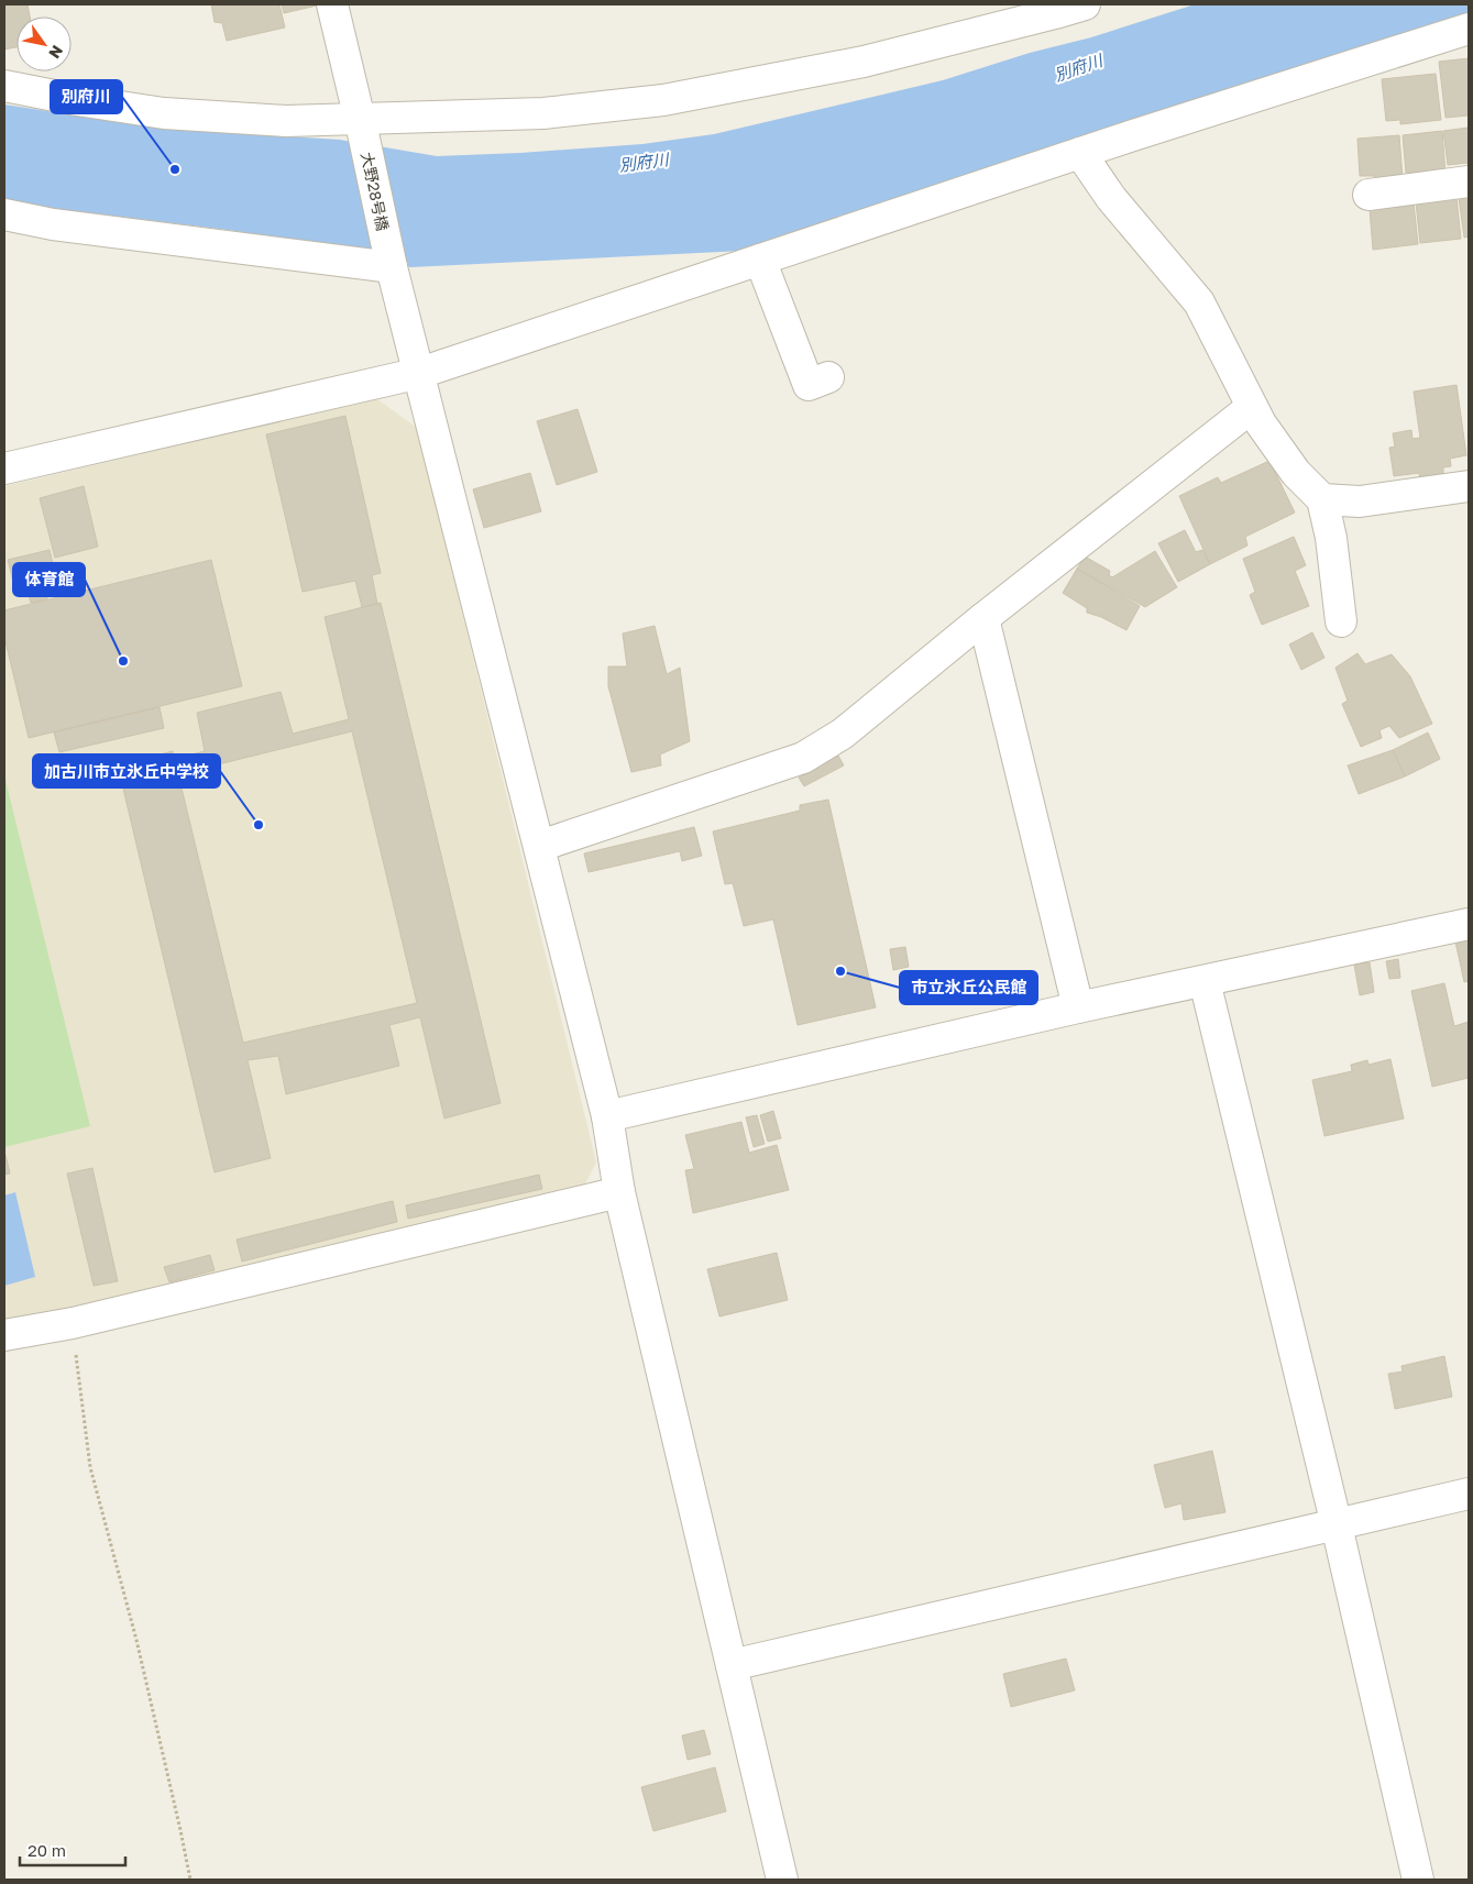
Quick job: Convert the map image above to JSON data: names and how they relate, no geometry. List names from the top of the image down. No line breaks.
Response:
{"streets":{"street":["大野28号橋"]},"water":["別府川"],"places":["別府川","体育館","加古川市立氷丘中学校","市立氷丘公民館"],"scale_bar":"20 m","north":"bottom right"}
